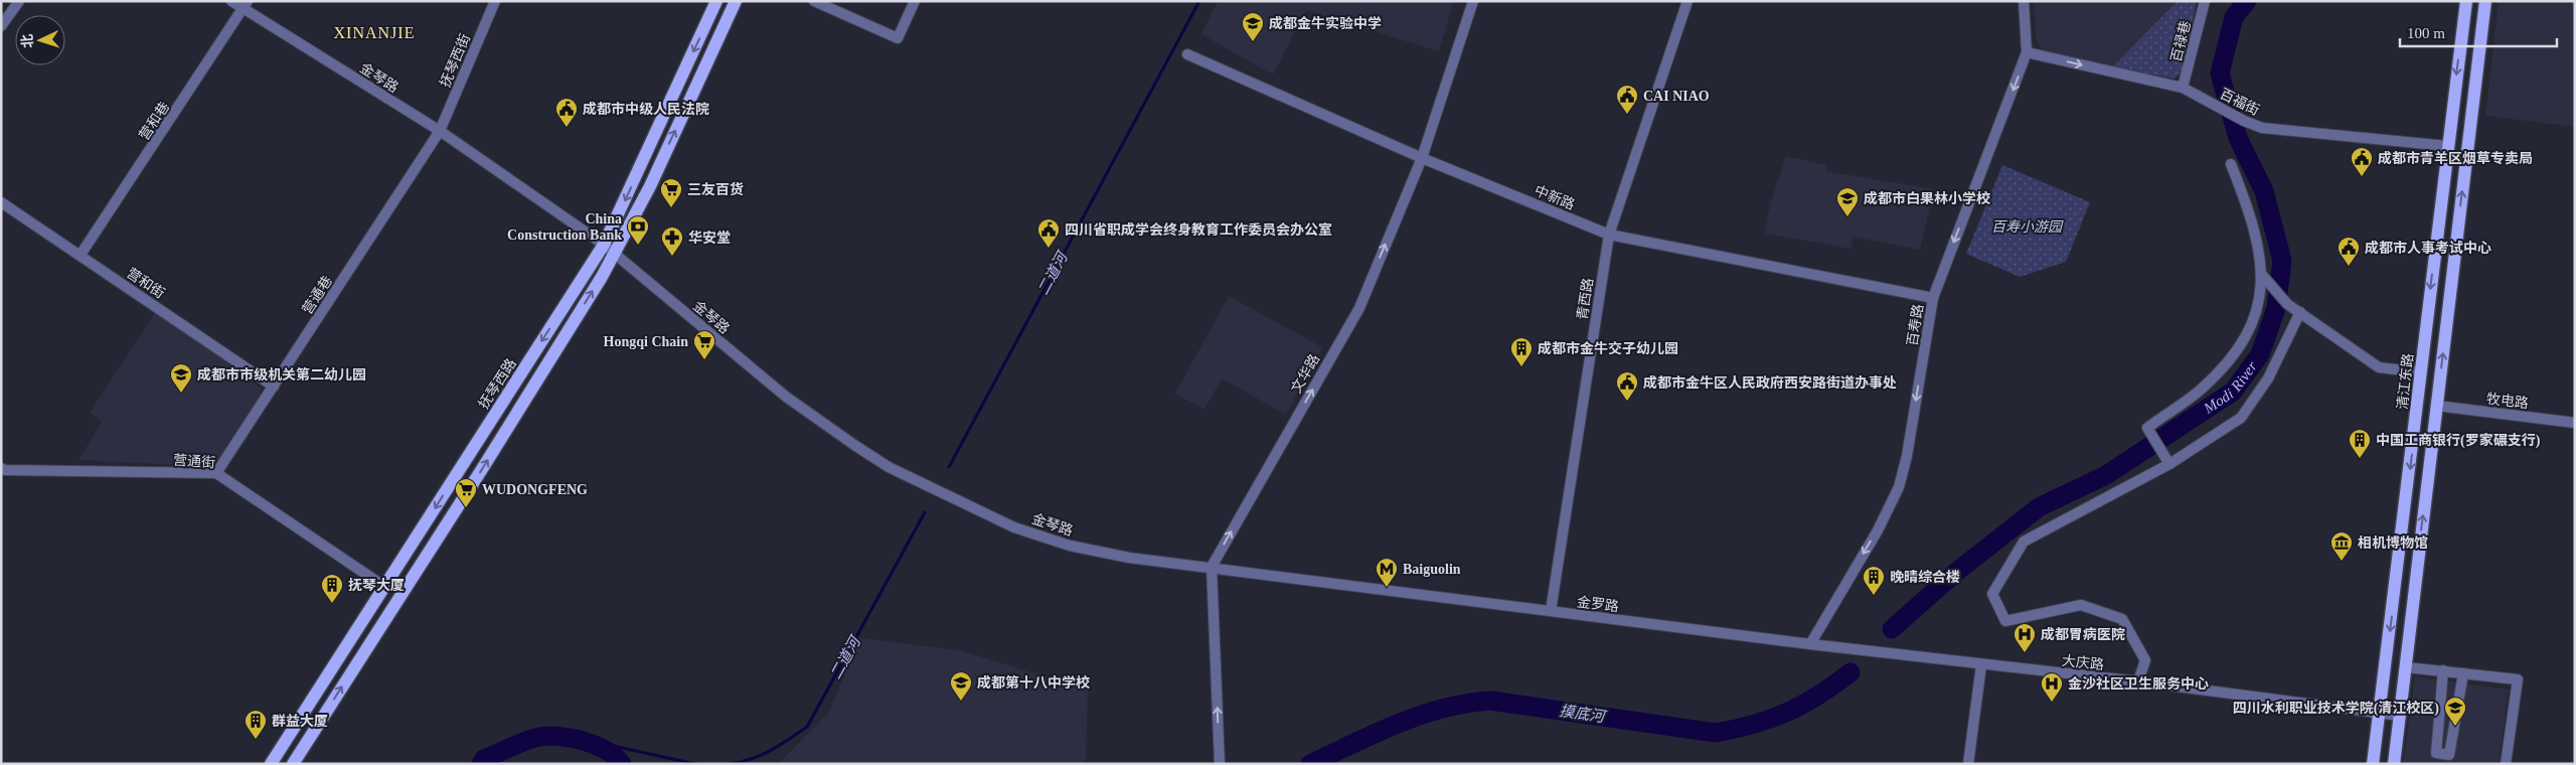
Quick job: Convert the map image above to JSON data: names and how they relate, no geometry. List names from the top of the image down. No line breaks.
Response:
{"streets":{"main road":["清江东路","抚琴西路"],"street":["百禄巷","抚琴西街","金琴路","百福街","营和巷","中新路","营和街","营通巷","青西路","百寿路","文华路","牧电路","营通街","金罗路","大庆路"]},"crossings":[["百禄巷","百福街"],["抚琴西街","金琴路"],["抚琴西街","营通巷"],["金琴路","营和巷"],["金琴路","营通巷"],["金琴路","文华路"],["金琴路","抚琴西路"],["金琴路","金罗路"],["百福街","百寿路"],["百福街","清江东路"],["营和巷","营和街"],["中新路","青西路"],["中新路","百寿路"],["中新路","文华路"],["营和街","营通巷"],["营通巷","营通街"],["青西路","金罗路"],["百寿路","金罗路"],["文华路","金罗路"],["清江东路","大庆路"],["抚琴西路","营通街"],["金罗路","大庆路"]],"one_way":["百福街","百寿路","文华路"],"districts":["XINANJIE"],"water":["二道河","Modi River","摸底河"],"parks":["百寿小游园"],"places":{"school or university":["成都金牛实验中学","成都市白果林小学校","成都市市级机关第二幼儿园","成都第十八中学校","四川水利职业技术学院(清江校区)"],"public building":["CAI NIAO","成都市中级人民法院","成都市青羊区烟草专卖局","四川省职成学会终身教育工作委员会办公室","成都市人事考试中心","成都市金牛区人民政府西安路街道办事处"],"supermarket":["三友百货","Hongqi Chain","WUDONGFENG"],"bank":["China Construction Bank"],"pharmacy":["华安堂"],"building":["成都市金牛交子幼儿园","中国工商银行(罗家碾支行)","晚晴综合楼","抚琴大厦","群益大厦"],"museum":["相机博物馆"],"metro station":["Baiguolin"],"hospital":["成都胃病医院","金沙社区卫生服务中心"]},"scale_bar":"100 m","north":"left"}
